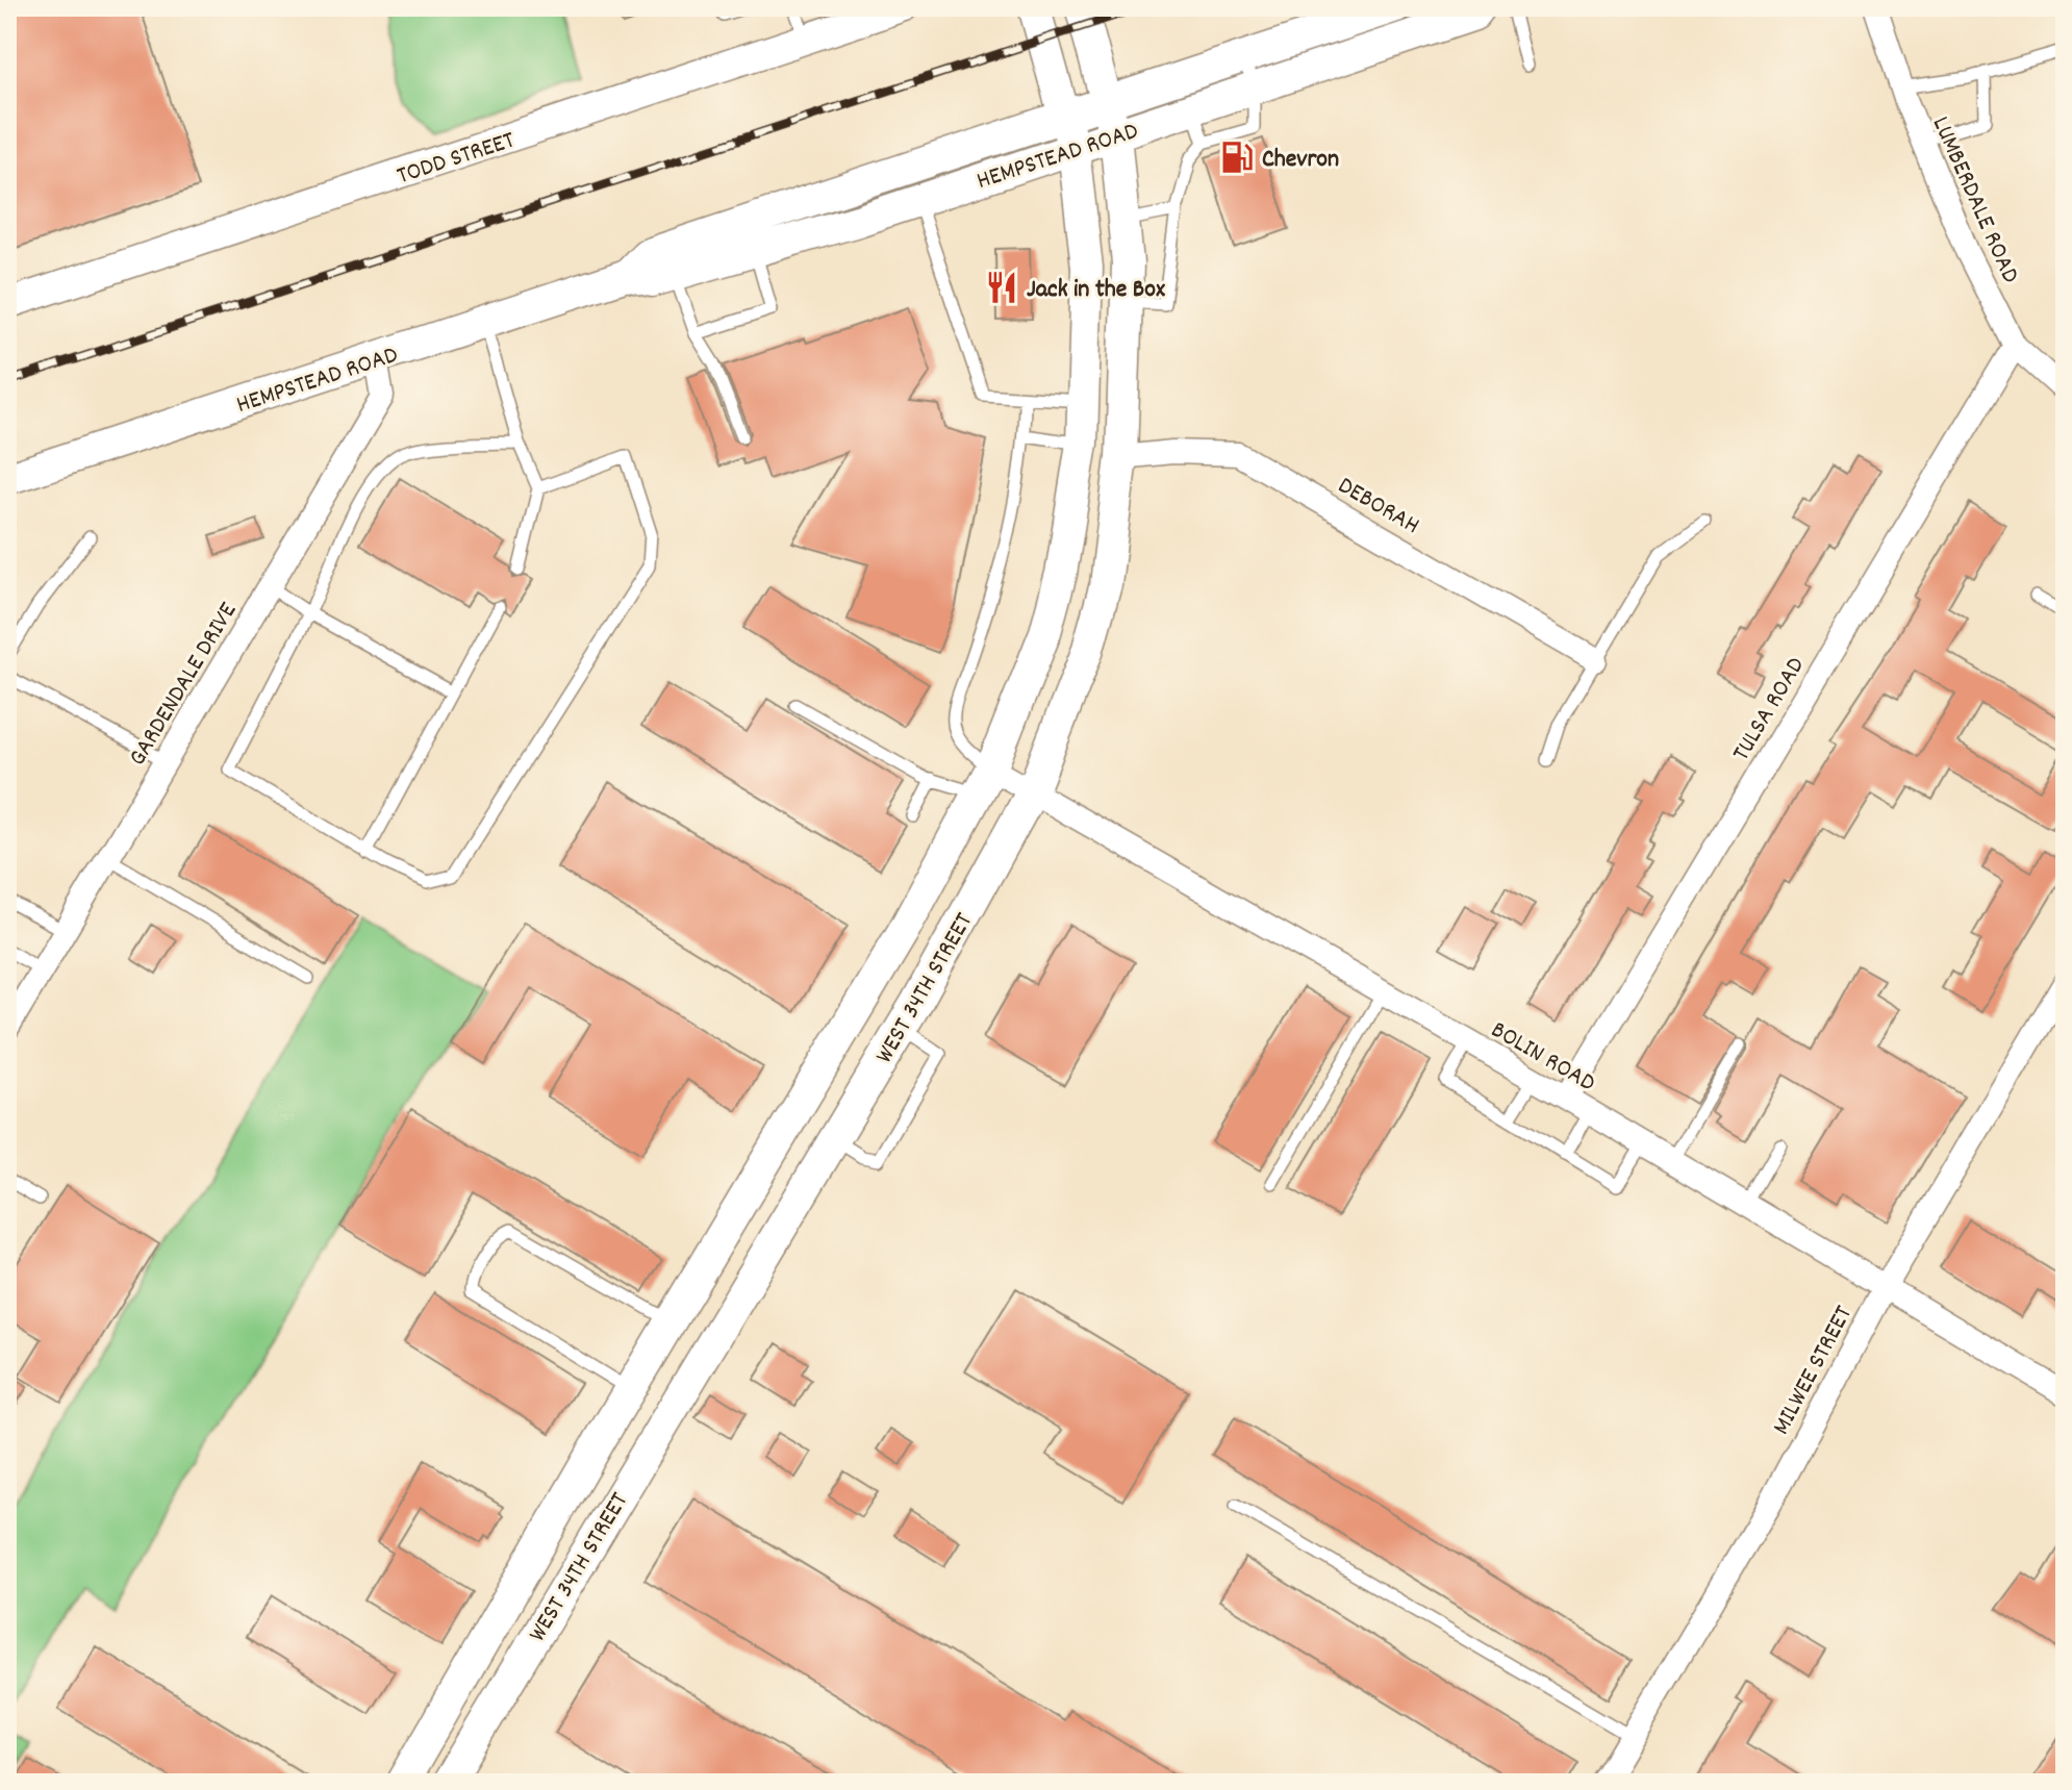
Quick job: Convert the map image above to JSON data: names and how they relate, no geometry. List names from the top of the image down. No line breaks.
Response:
{"streets":{"main road":["HEMPSTEAD ROAD","WEST 34TH STREET"],"street":["TODD STREET","LUMBERDALE ROAD","DEBORAH","GARDENDALE DRIVE","TULSA ROAD","BOLIN ROAD","MILWEE STREET"]},"crossings":[["HEMPSTEAD ROAD","GARDENDALE DRIVE"],["HEMPSTEAD ROAD","WEST 34TH STREET"],["LUMBERDALE ROAD","TULSA ROAD"],["DEBORAH","WEST 34TH STREET"],["TULSA ROAD","BOLIN ROAD"],["WEST 34TH STREET","BOLIN ROAD"],["BOLIN ROAD","MILWEE STREET"]],"places":{"fuel station":["Chevron"],"restaurant":["Jack in the Box"]}}
